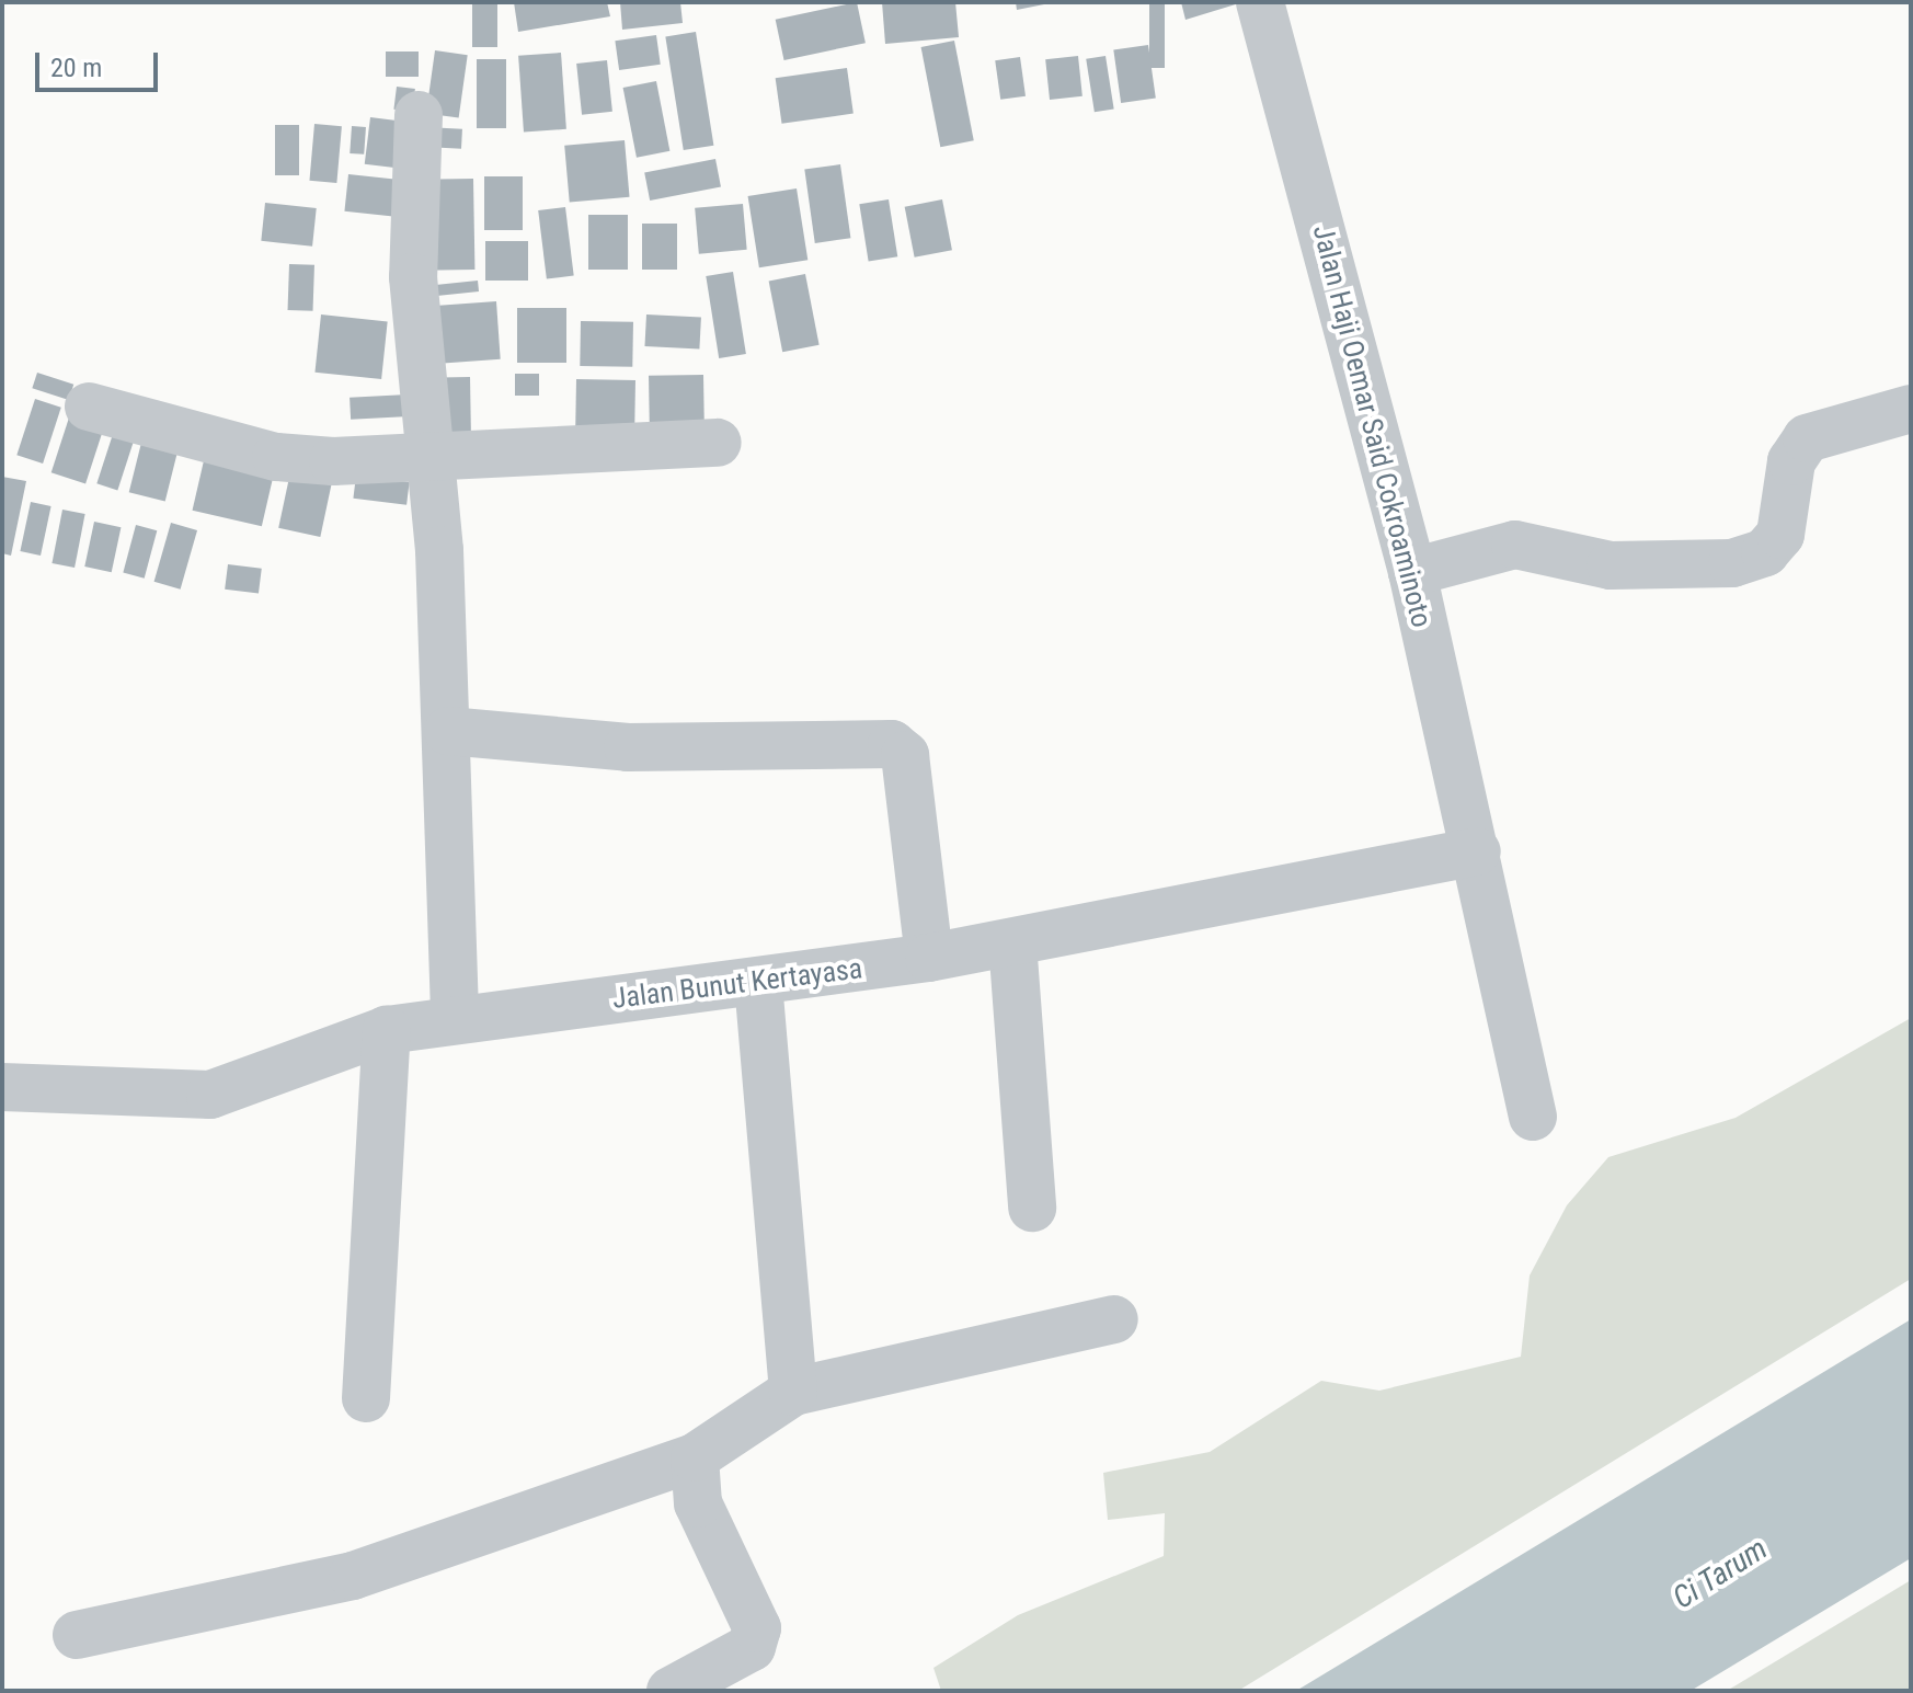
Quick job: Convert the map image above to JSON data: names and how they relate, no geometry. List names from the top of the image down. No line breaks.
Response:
{"streets":{"street":["Jalan Haji Oemar Said Cokroaminoto","Jalan Bunut Kertayasa"]},"crossings":[["Jalan Haji Oemar Said Cokroaminoto","Jalan Bunut Kertayasa"]],"water":["Ci Tarum"],"scale_bar":"20 m"}
